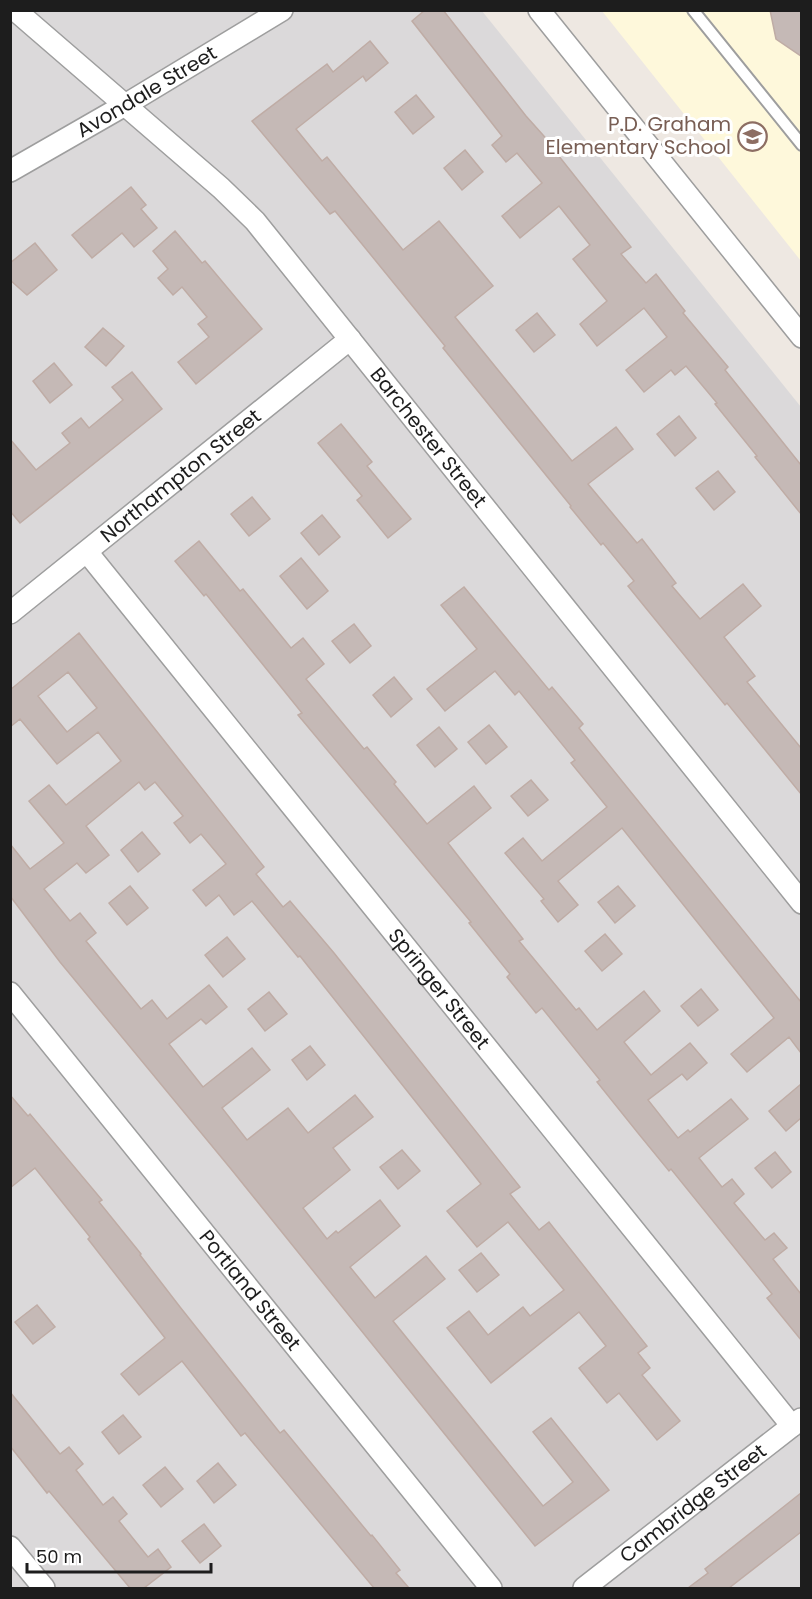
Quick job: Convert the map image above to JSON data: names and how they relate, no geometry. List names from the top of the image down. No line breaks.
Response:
{"streets":{"street":["Avondale Street","Barchester Street","Northampton Street","Springer Street","Portland Street","Cambridge Street"]},"crossings":[["Avondale Street","Barchester Street"],["Barchester Street","Northampton Street"],["Northampton Street","Springer Street"],["Springer Street","Cambridge Street"]],"places":{"school or university":["P.D. Graham Elementary School"]},"scale_bar":"50 m"}
